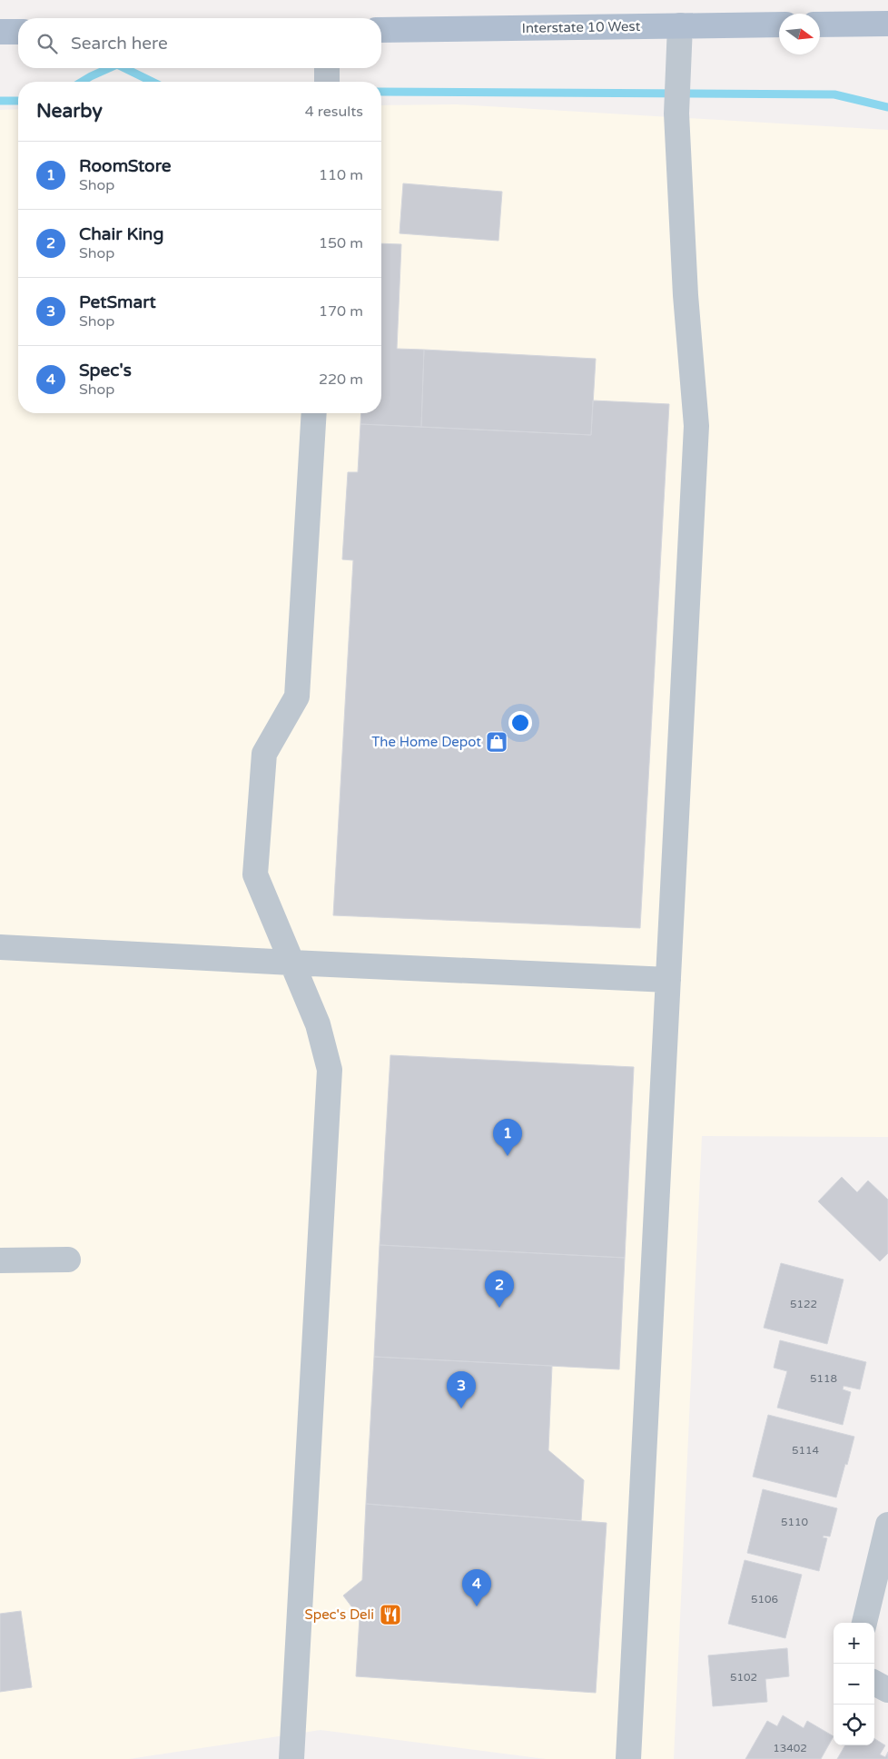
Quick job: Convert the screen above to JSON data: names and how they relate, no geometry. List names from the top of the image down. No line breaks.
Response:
{"streets":{"main road":["Interstate 10 West"]},"places":{"shop":["The Home Depot"],"restaurant":["Spec's Deli"]},"house_numbers":["5122","5118","5114","5110","5106","5102","13402"],"north":"right","page":{"search":"Search here","heading":["Nearby","4 results"],"list":[{"mark":"1","name":"RoomStore","note":"Shop","value":"110 m"},{"mark":"2","name":"Chair King","note":"Shop","value":"150 m"},{"mark":"3","name":"PetSmart","note":"Shop","value":"170 m"},{"mark":"4","name":"Spec's","note":"Shop","value":"220 m"}],"pins":["1","2","3","4"],"map_buttons":["+","−"]}}
